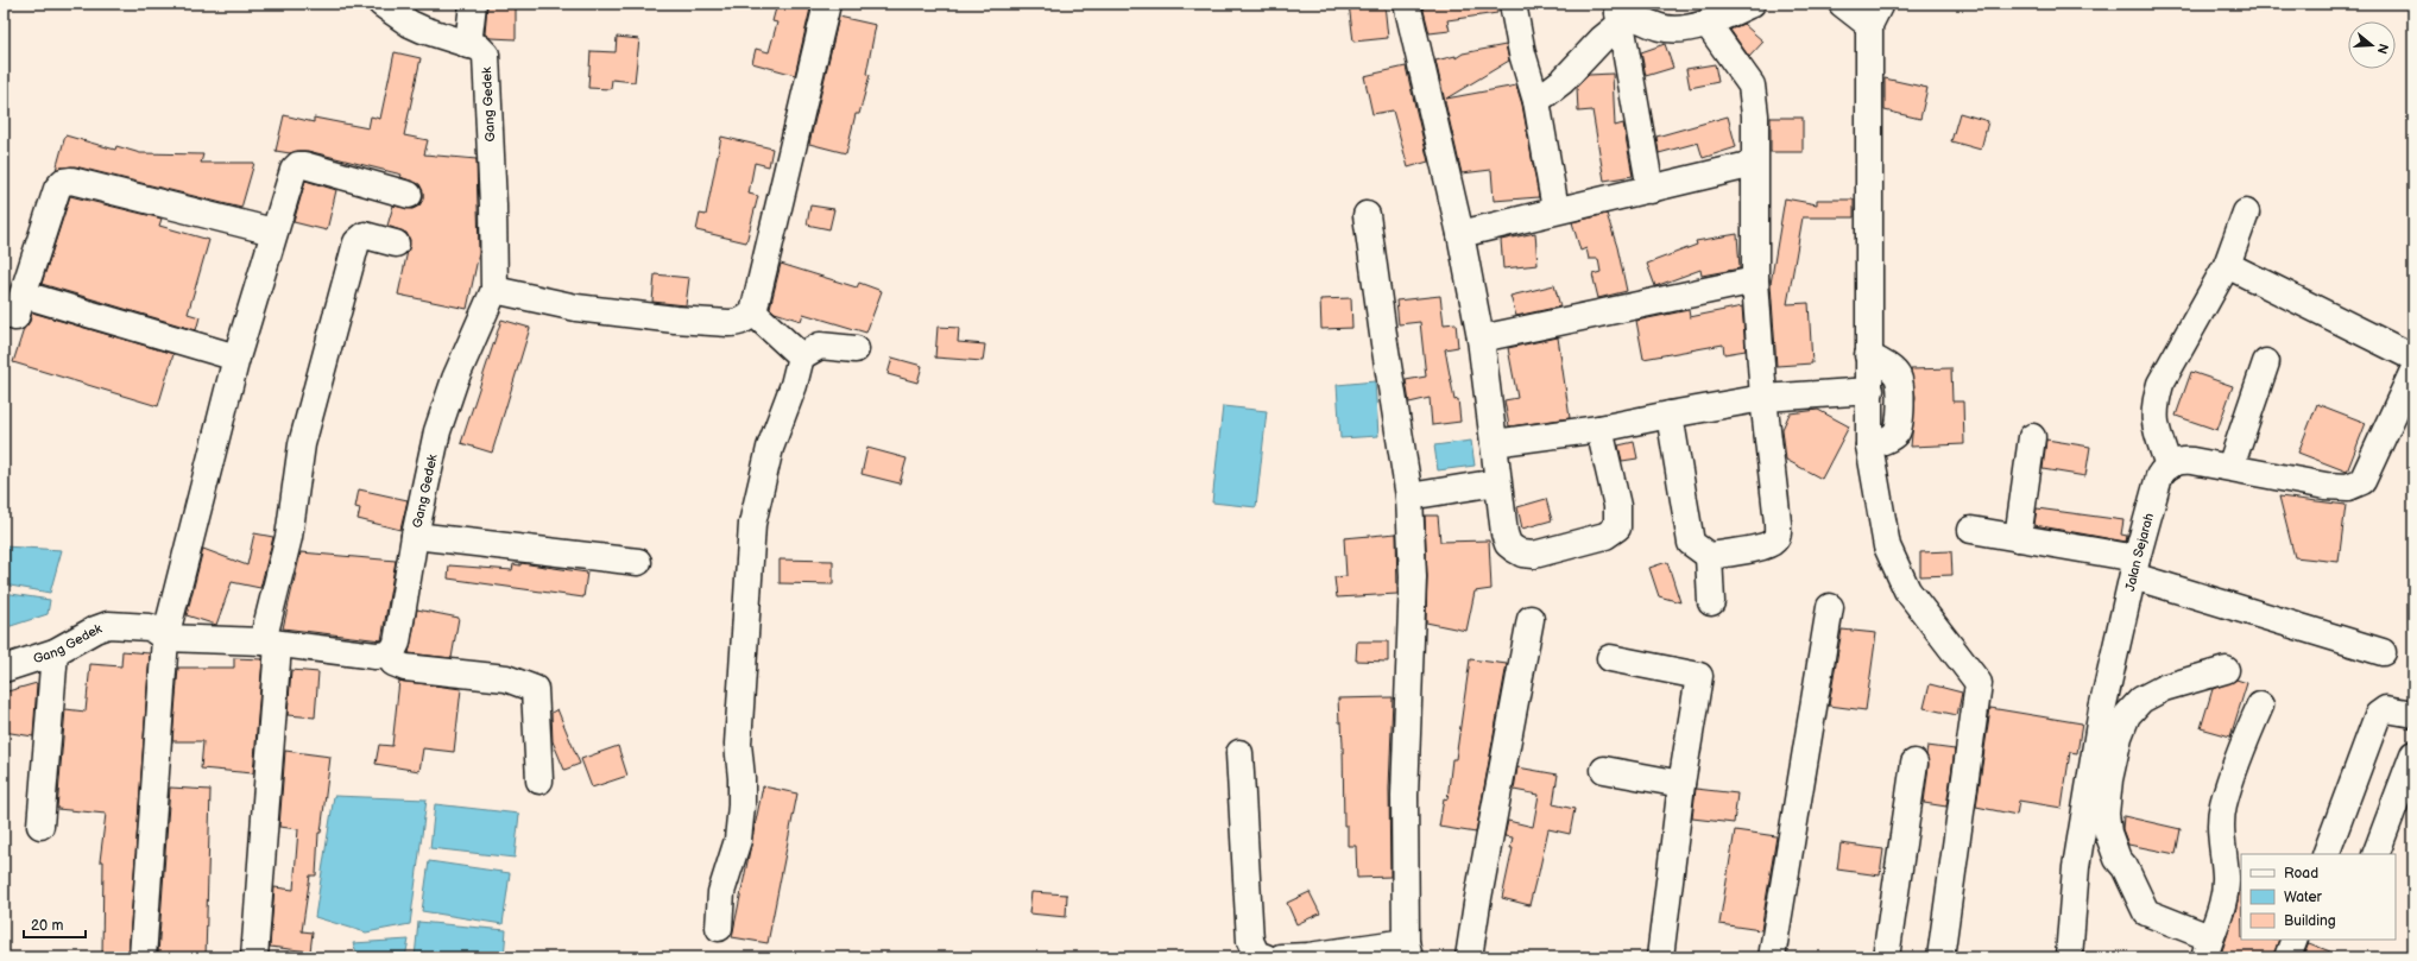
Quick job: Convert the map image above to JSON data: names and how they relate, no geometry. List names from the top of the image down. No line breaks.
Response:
{"streets":{"street":["Gang Gedek","Jalan Sejarah"]},"legend":["Road","Water","Building"],"scale_bar":"20 m","north":"right"}
